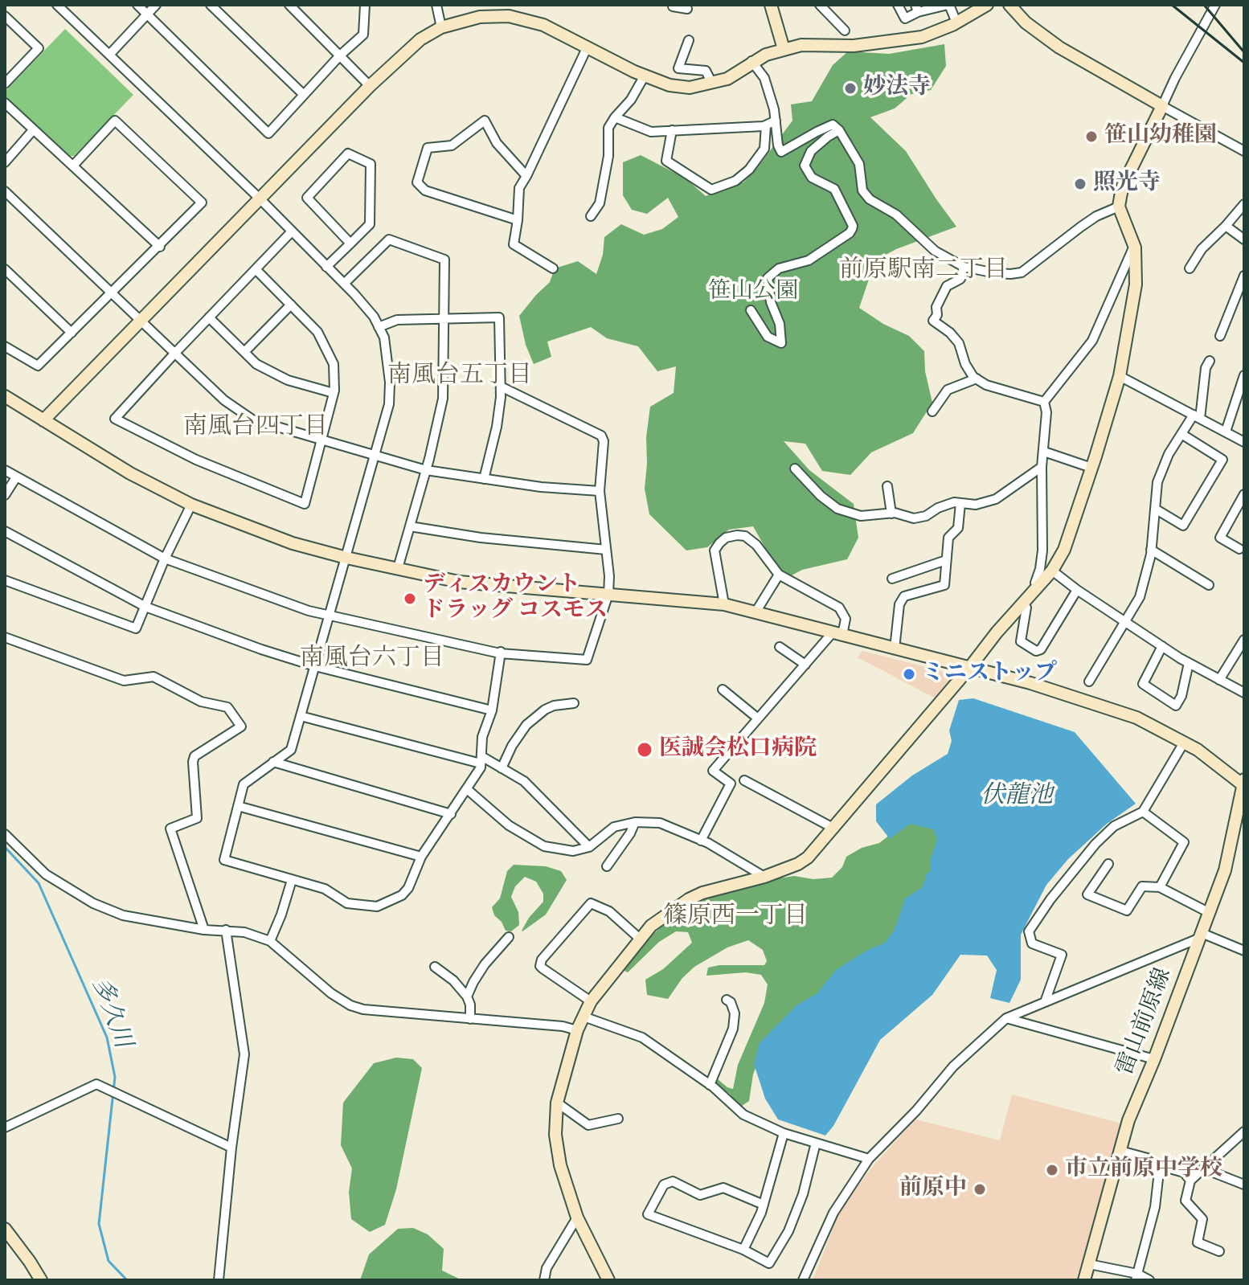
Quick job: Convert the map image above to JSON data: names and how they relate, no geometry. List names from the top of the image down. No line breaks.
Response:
{"streets":{"street":["雷山前原線"]},"districts":["前原駅南二丁目","南風台五丁目","南風台四丁目","南風台六丁目","篠原西一丁目"],"water":["伏龍池","多久川"],"parks":["笹山公園"],"places":["妙法寺","笹山幼稚園","照光寺","ディスカウント ドラッグ コスモス","ミニストップ","医誠会松口病院","市立前原中学校","前原中"]}
